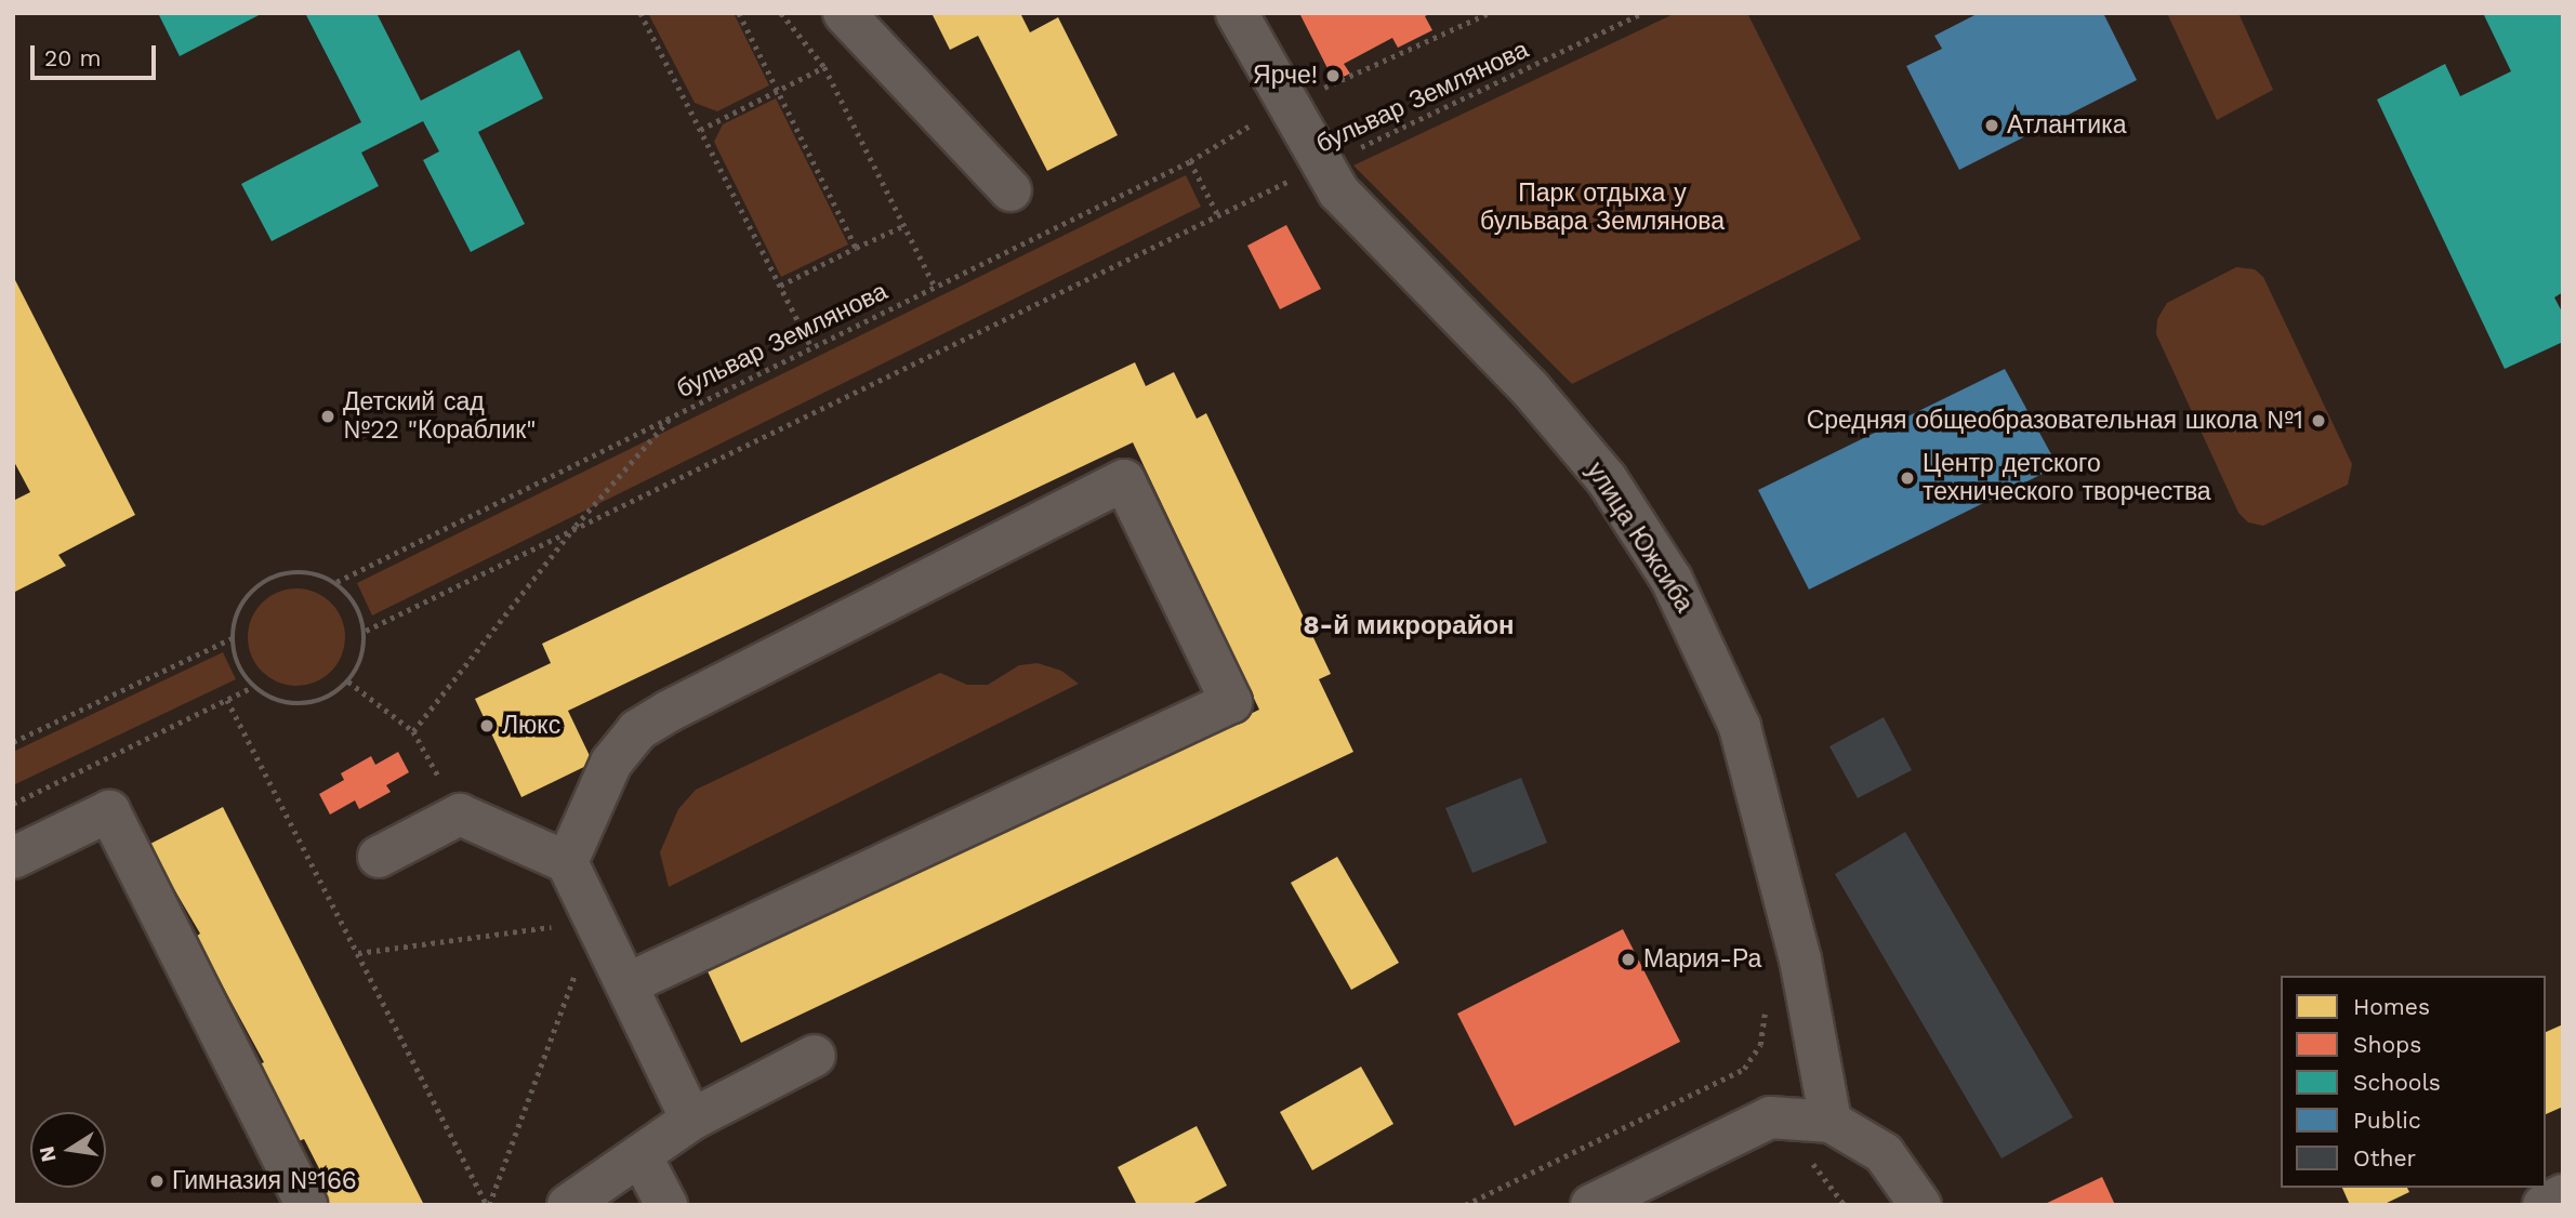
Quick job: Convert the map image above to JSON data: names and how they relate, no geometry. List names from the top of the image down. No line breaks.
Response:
{"streets":{"street":["улица Южсиба"],"path":["бульвар Землянова"]},"crossings":[["бульвар Землянова","улица Южсиба"]],"districts":["8-й микрорайон"],"parks":["Парк отдыха у бульвара Землянова"],"places":["Ярче!","Атлантика","Детский сад №22 \"Кораблик\"","Средняя общеобразовательная школа №1","Центр детского технического творчества","Люкс","Мария-Ра","Гимназия №166"],"legend":["Homes","Shops","Schools","Public","Other"],"scale_bar":"20 m","north":"left"}
